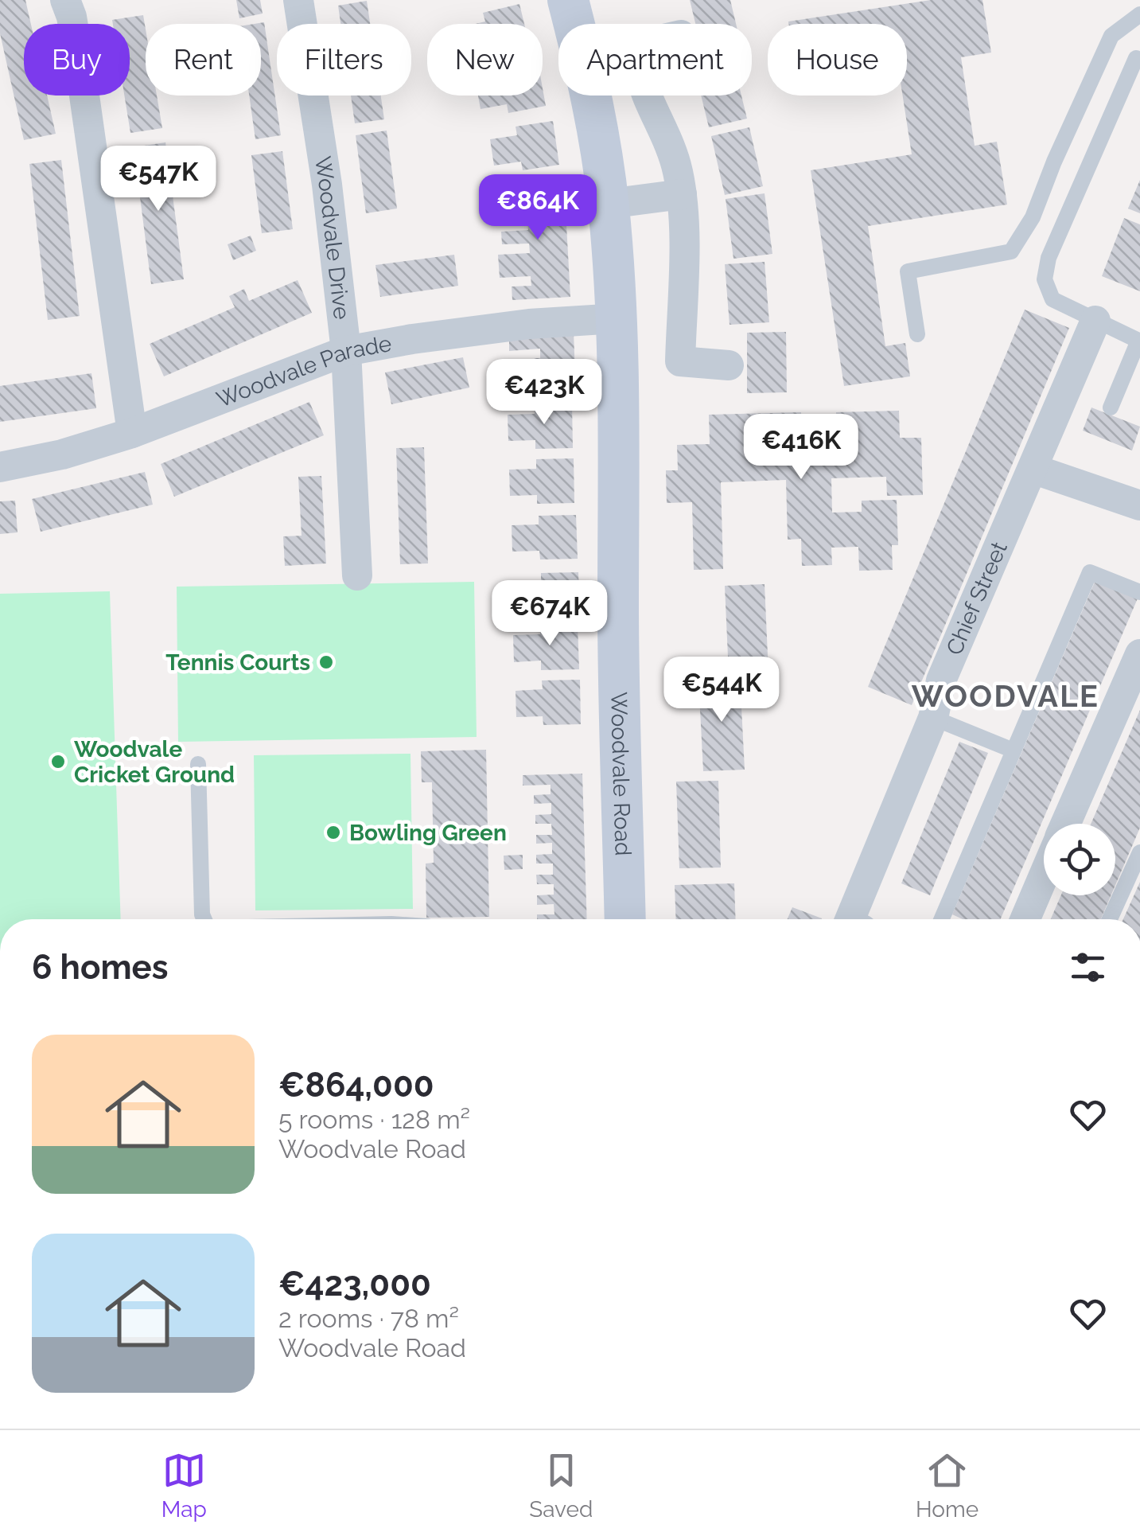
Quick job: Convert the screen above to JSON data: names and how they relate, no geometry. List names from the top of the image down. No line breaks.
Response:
{"streets":{"main road":["Woodvale Road"],"street":["Woodvale Drive","Woodvale Parade","Chief Street"]},"crossings":[["Woodvale Drive","Woodvale Parade"],["Woodvale Parade","Woodvale Road"]],"districts":["WOODVALE"],"places":["Tennis Courts","Woodvale Cricket Ground","Bowling Green"],"page":{"chip":["Buy","Rent","Filters","New","Apartment","House"],"price":["€547K","€864K","€423K","€416K","€674K","€544K"],"heading":"6 homes","list":[{"name":"€864,000","note":"5 rooms · 128 m² · Woodvale Road"},{"name":"€423,000","note":"2 rooms · 78 m² · Woodvale Road"}],"tabs":["Map","Saved","Home"]}}
